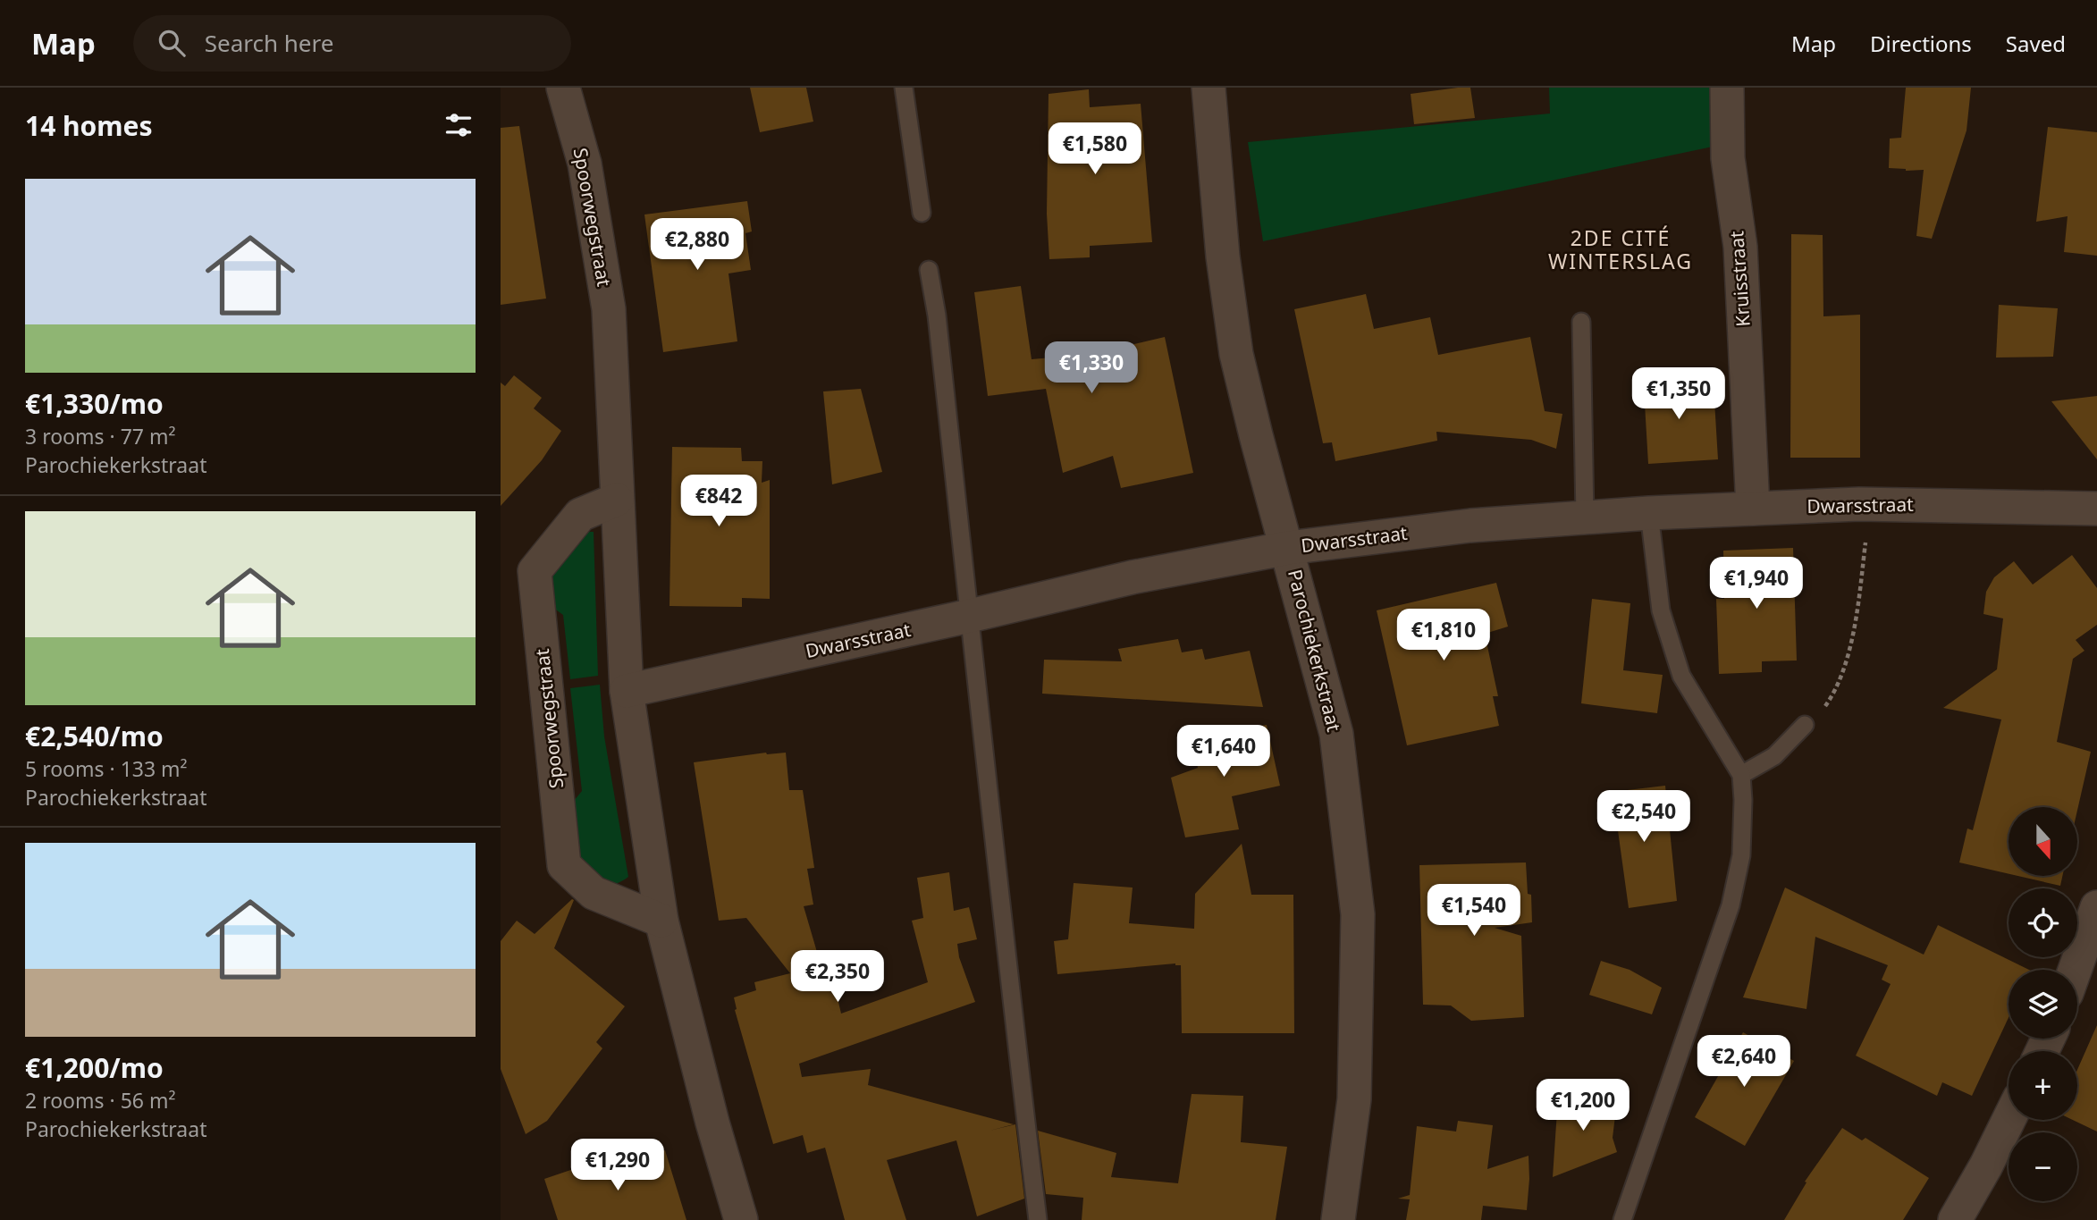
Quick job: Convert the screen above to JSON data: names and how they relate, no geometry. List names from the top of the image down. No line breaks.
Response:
{"streets":{"street":["Spoorwegstraat","Kruisstraat","Dwarsstraat","Parochiekerkstraat"]},"crossings":[["Spoorwegstraat","Dwarsstraat"],["Kruisstraat","Dwarsstraat"],["Dwarsstraat","Parochiekerkstraat"]],"districts":["2DE CITÉ WINTERSLAG"],"north":"bottom","page":{"header":"Map","search":"Search here","nav":["Map","Directions","Saved"],"heading":"14 homes","price":["€1,580","€2,880","€1,330","€1,350","€842","€1,940","€1,810","€1,640","€2,540","€1,540","€2,350","€2,640","€1,200","€1,290"],"list":[{"name":"€1,330/mo","note":"3 rooms · 77 m² · Parochiekerkstraat"},{"name":"€2,540/mo","note":"5 rooms · 133 m² · Parochiekerkstraat"},{"name":"€1,200/mo","note":"2 rooms · 56 m² · Parochiekerkstraat"}],"map_buttons":["+","−"]}}
